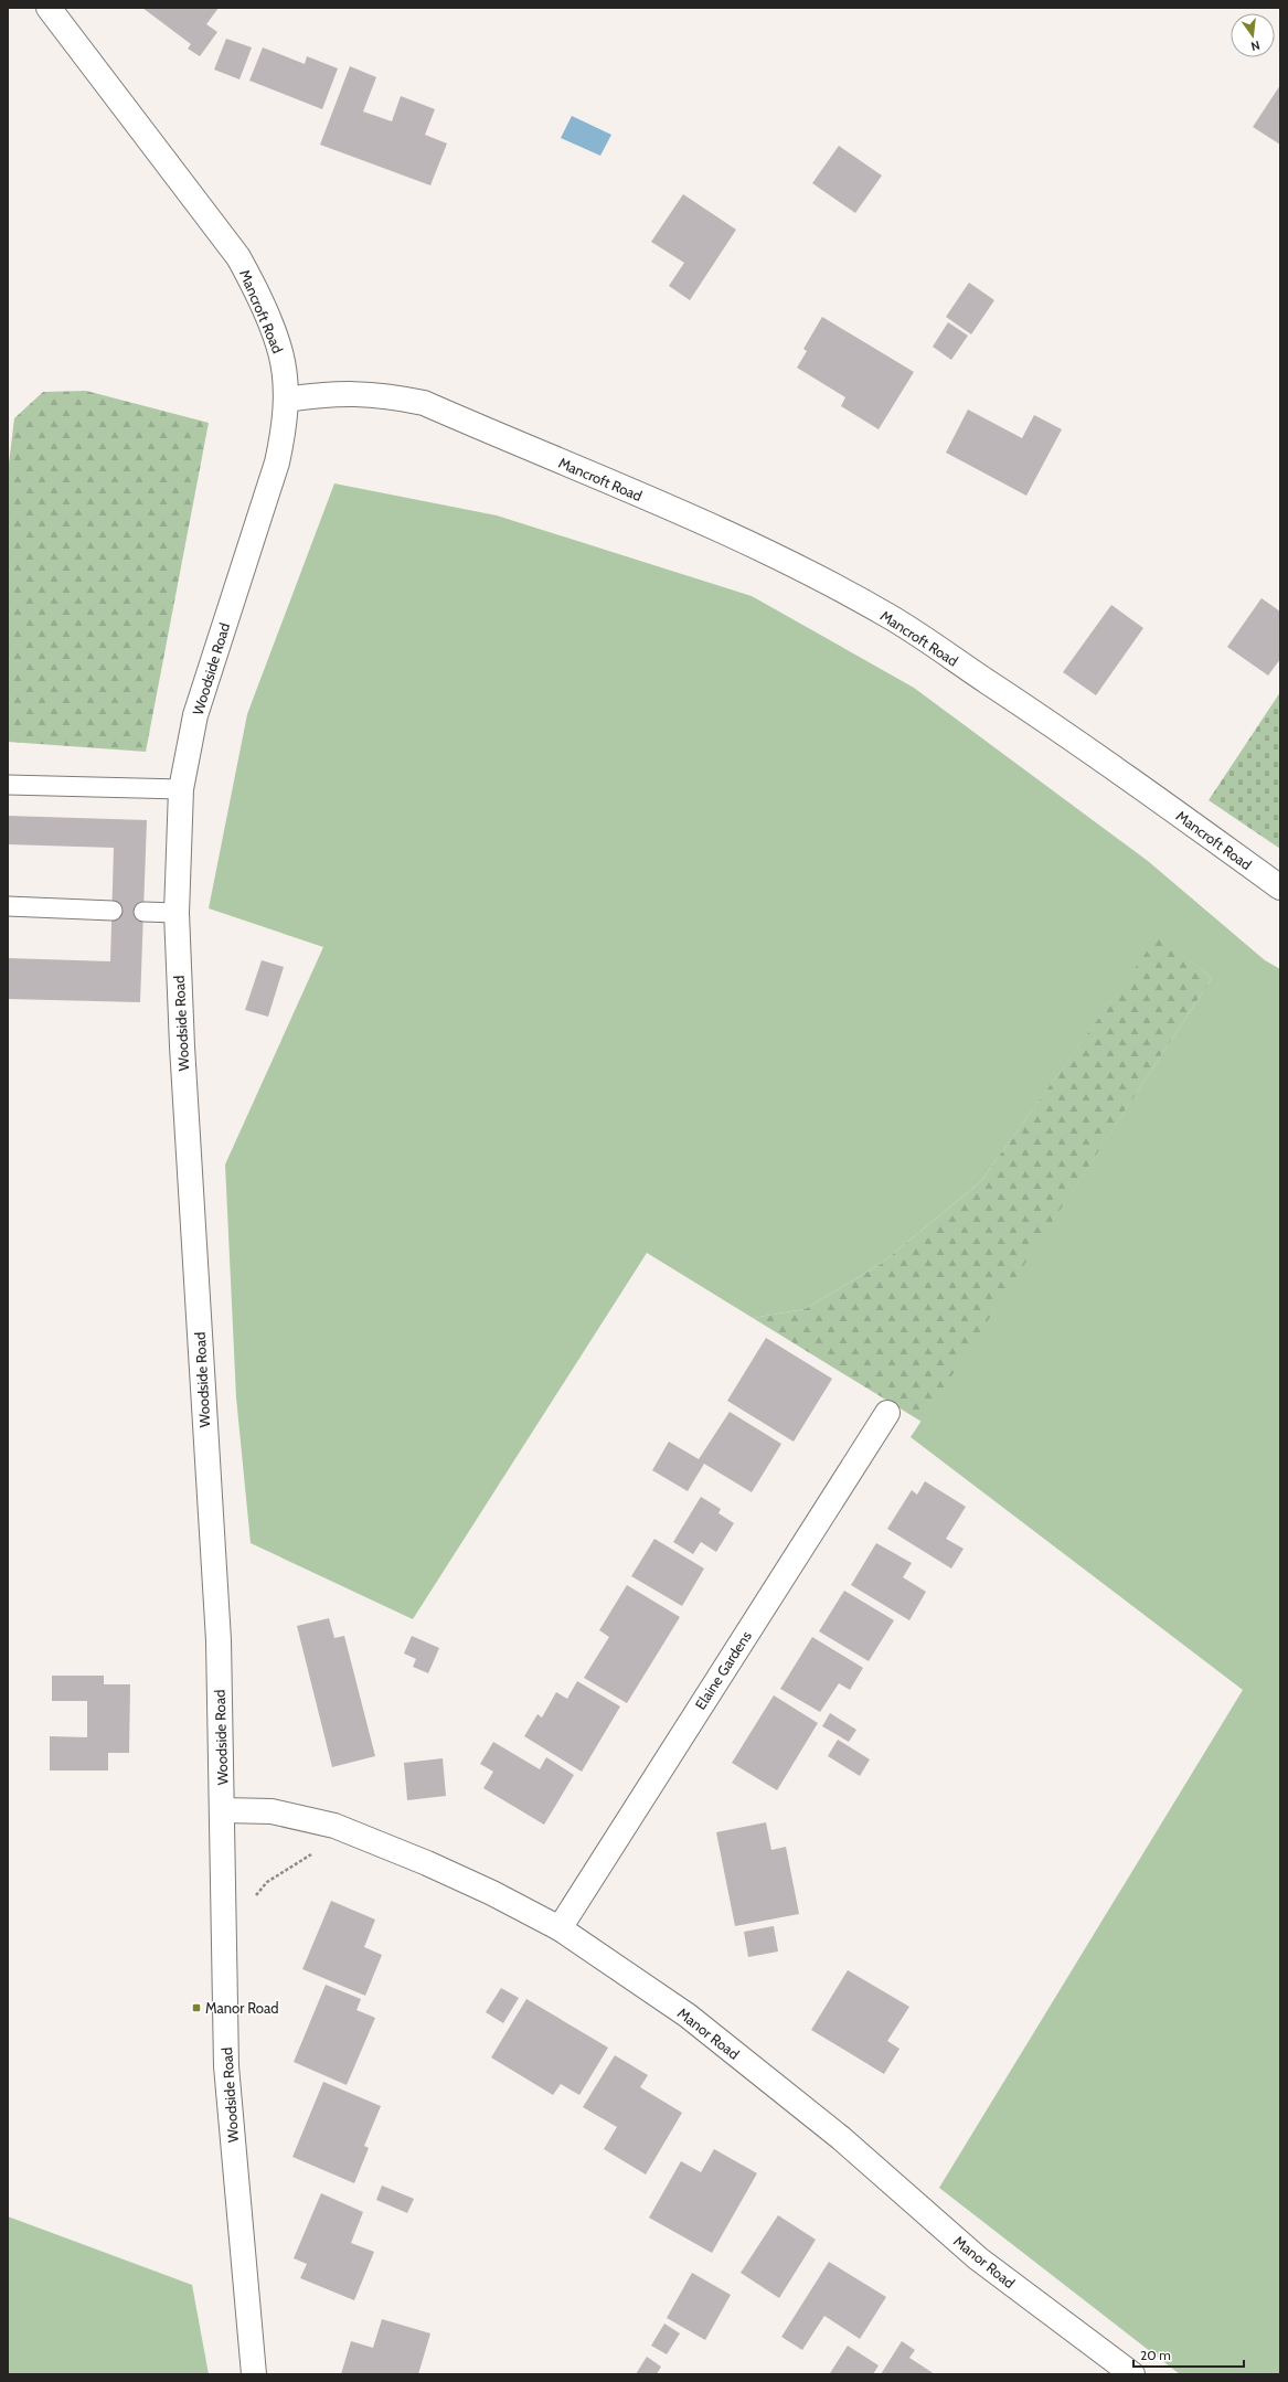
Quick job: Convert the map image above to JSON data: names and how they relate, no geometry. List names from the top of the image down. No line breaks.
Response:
{"streets":{"street":["Mancroft Road","Woodside Road","Elaine Gardens","Manor Road"]},"crossings":[["Mancroft Road","Woodside Road"],["Woodside Road","Manor Road"],["Elaine Gardens","Manor Road"]],"places":{"transit":["Manor Road"]},"scale_bar":"20 m","north":"bottom"}
